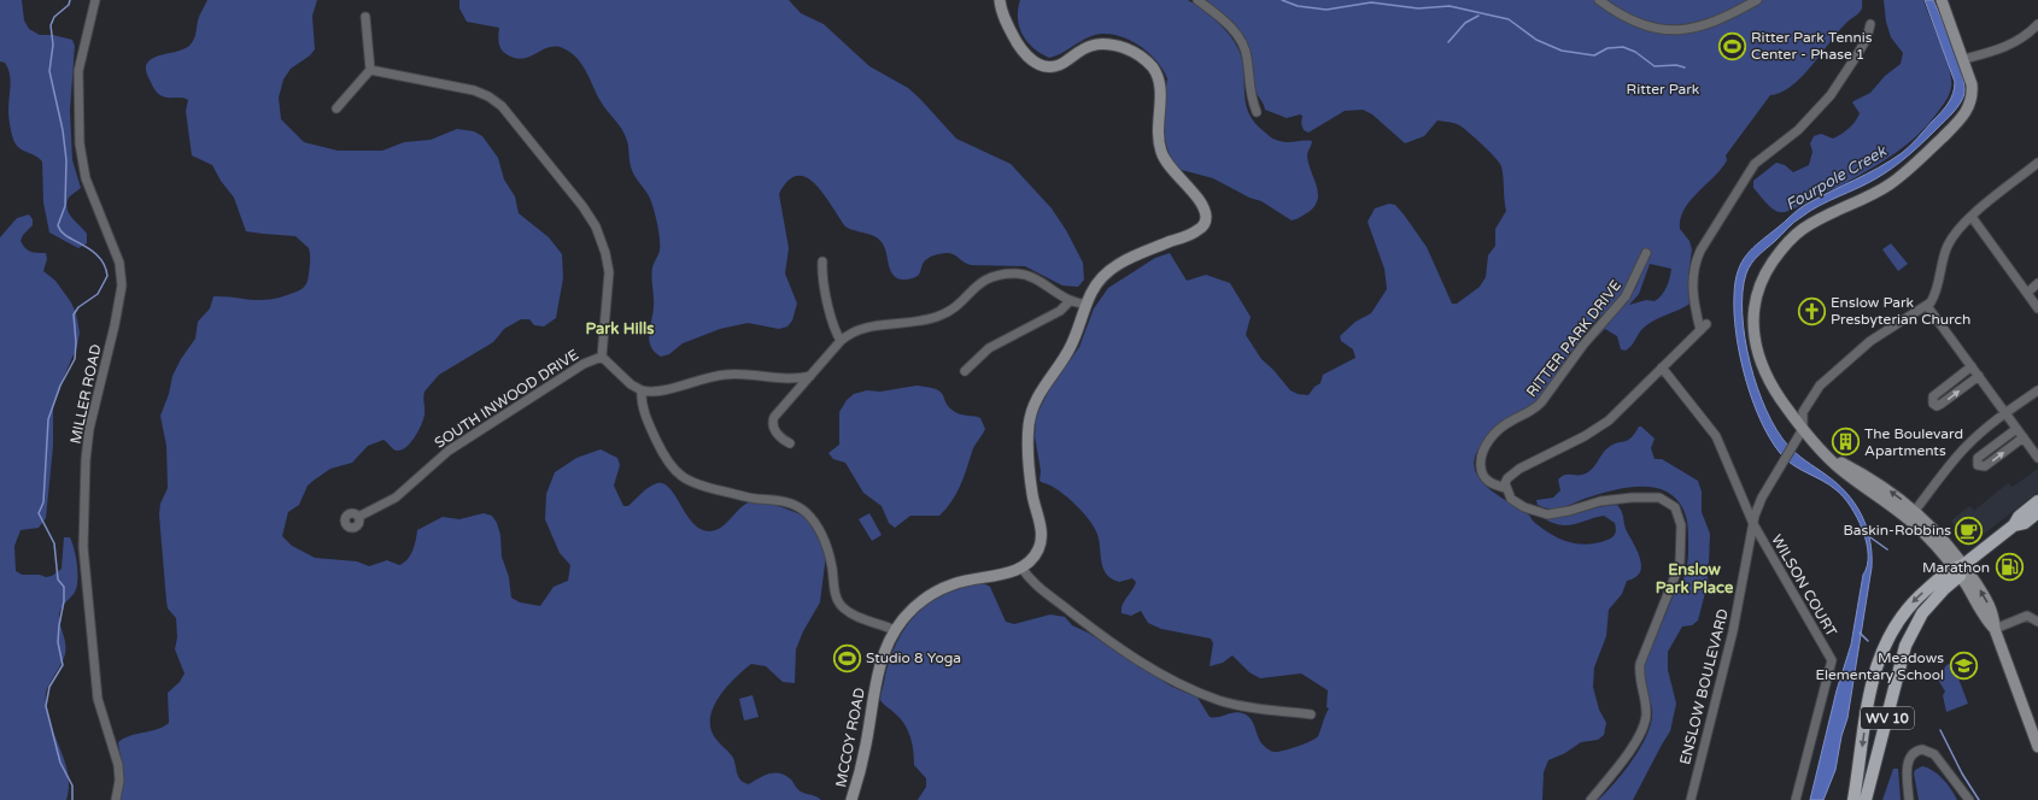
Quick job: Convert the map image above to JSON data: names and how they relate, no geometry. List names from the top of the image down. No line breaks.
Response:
{"streets":{"main road":["WV 10"],"street":["RITTER PARK DRIVE","MILLER ROAD","SOUTH INWOOD DRIVE","WILSON COURT","ENSLOW BOULEVARD","MCCOY ROAD"]},"crossings":[["WILSON COURT","ENSLOW BOULEVARD"]],"districts":["Park Hills","Enslow Park Place"],"water":["Fourpole Creek"],"parks":["Ritter Park"],"places":{"sports":["Ritter Park Tennis Center - Phase 1","Studio 8 Yoga"],"church":["Enslow Park Presbyterian Church"],"building":["The Boulevard Apartments"],"cafe":["Baskin-Robbins"],"fuel station":["Marathon"],"school or university":["Meadows Elementary School"]}}
